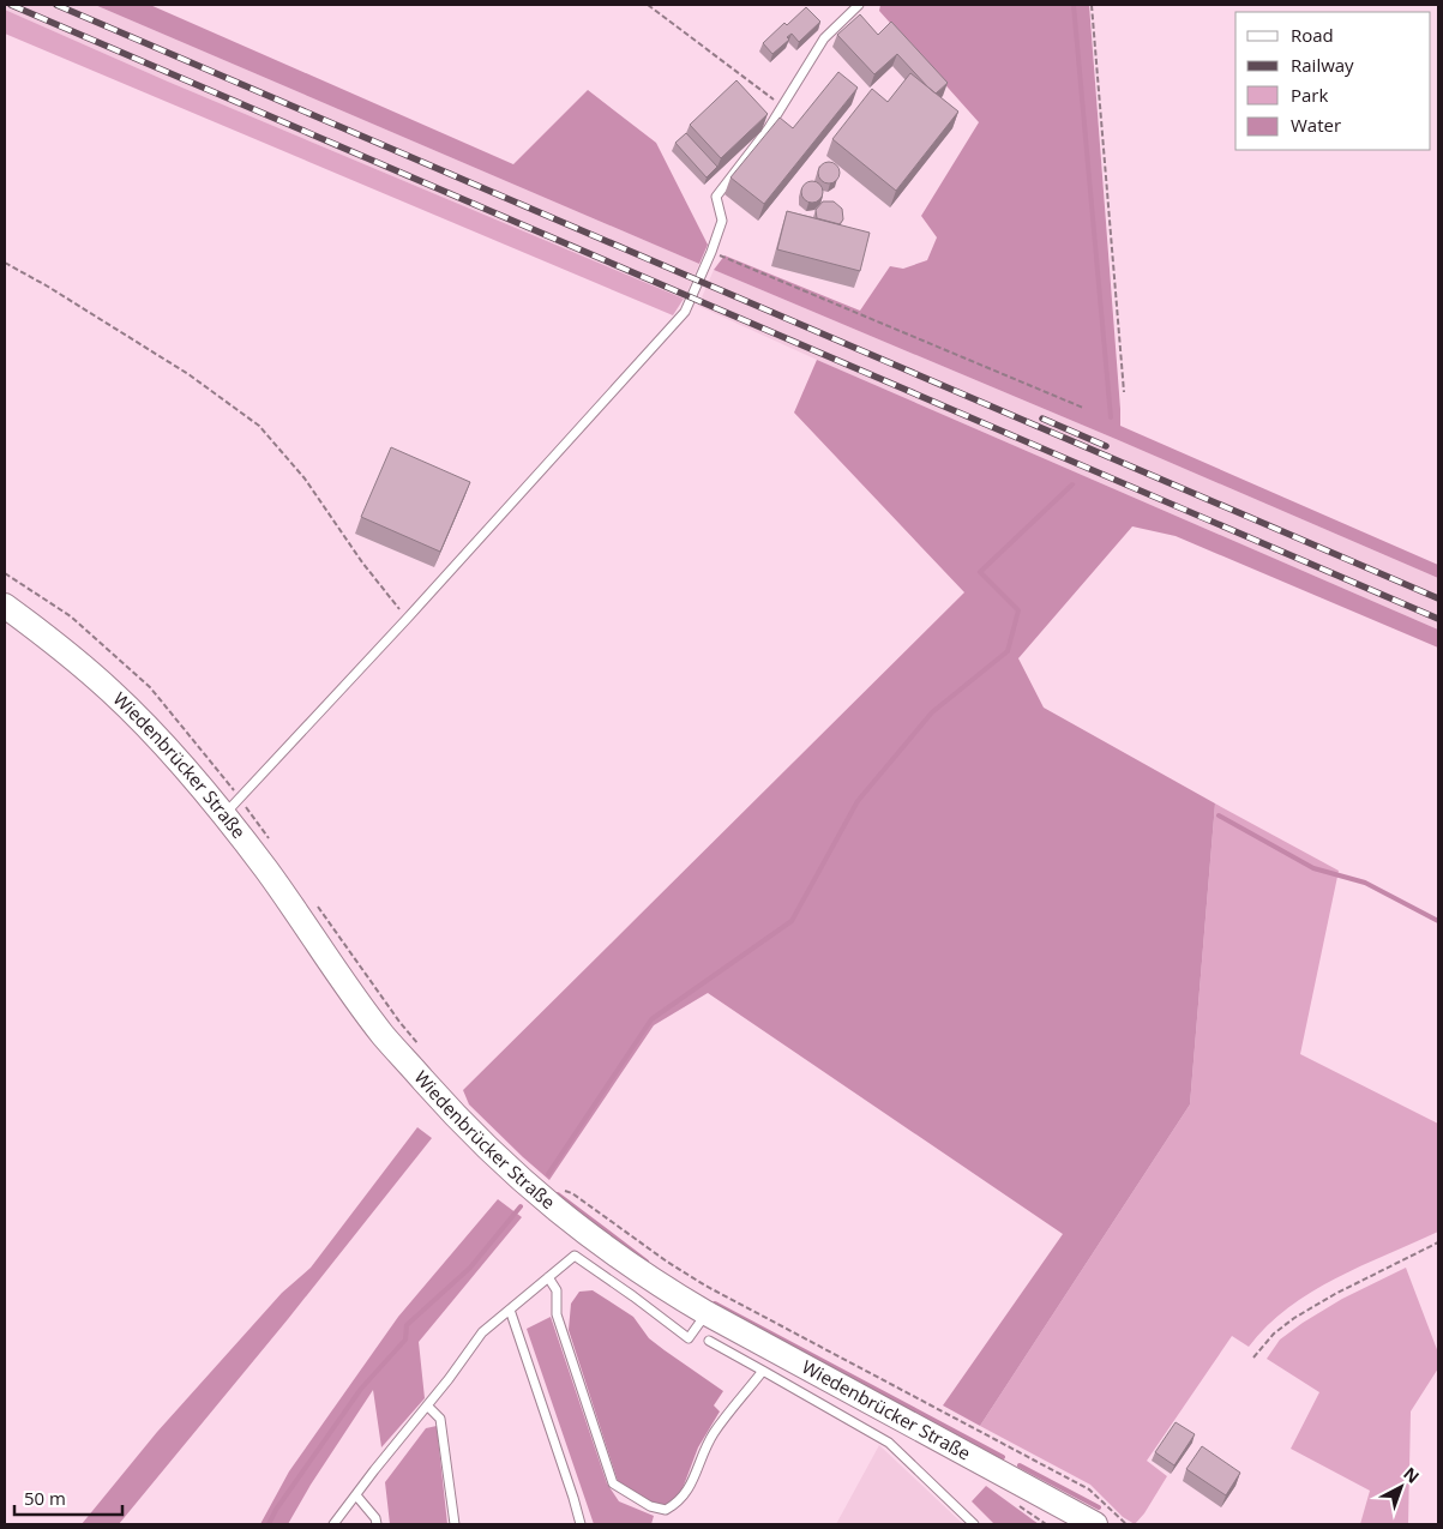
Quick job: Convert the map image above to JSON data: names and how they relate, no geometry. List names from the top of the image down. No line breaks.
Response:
{"streets":{"street":["Wiedenbrücker Straße"]},"legend":["Road","Railway","Park","Water"],"scale_bar":"50 m","north":"top right"}
